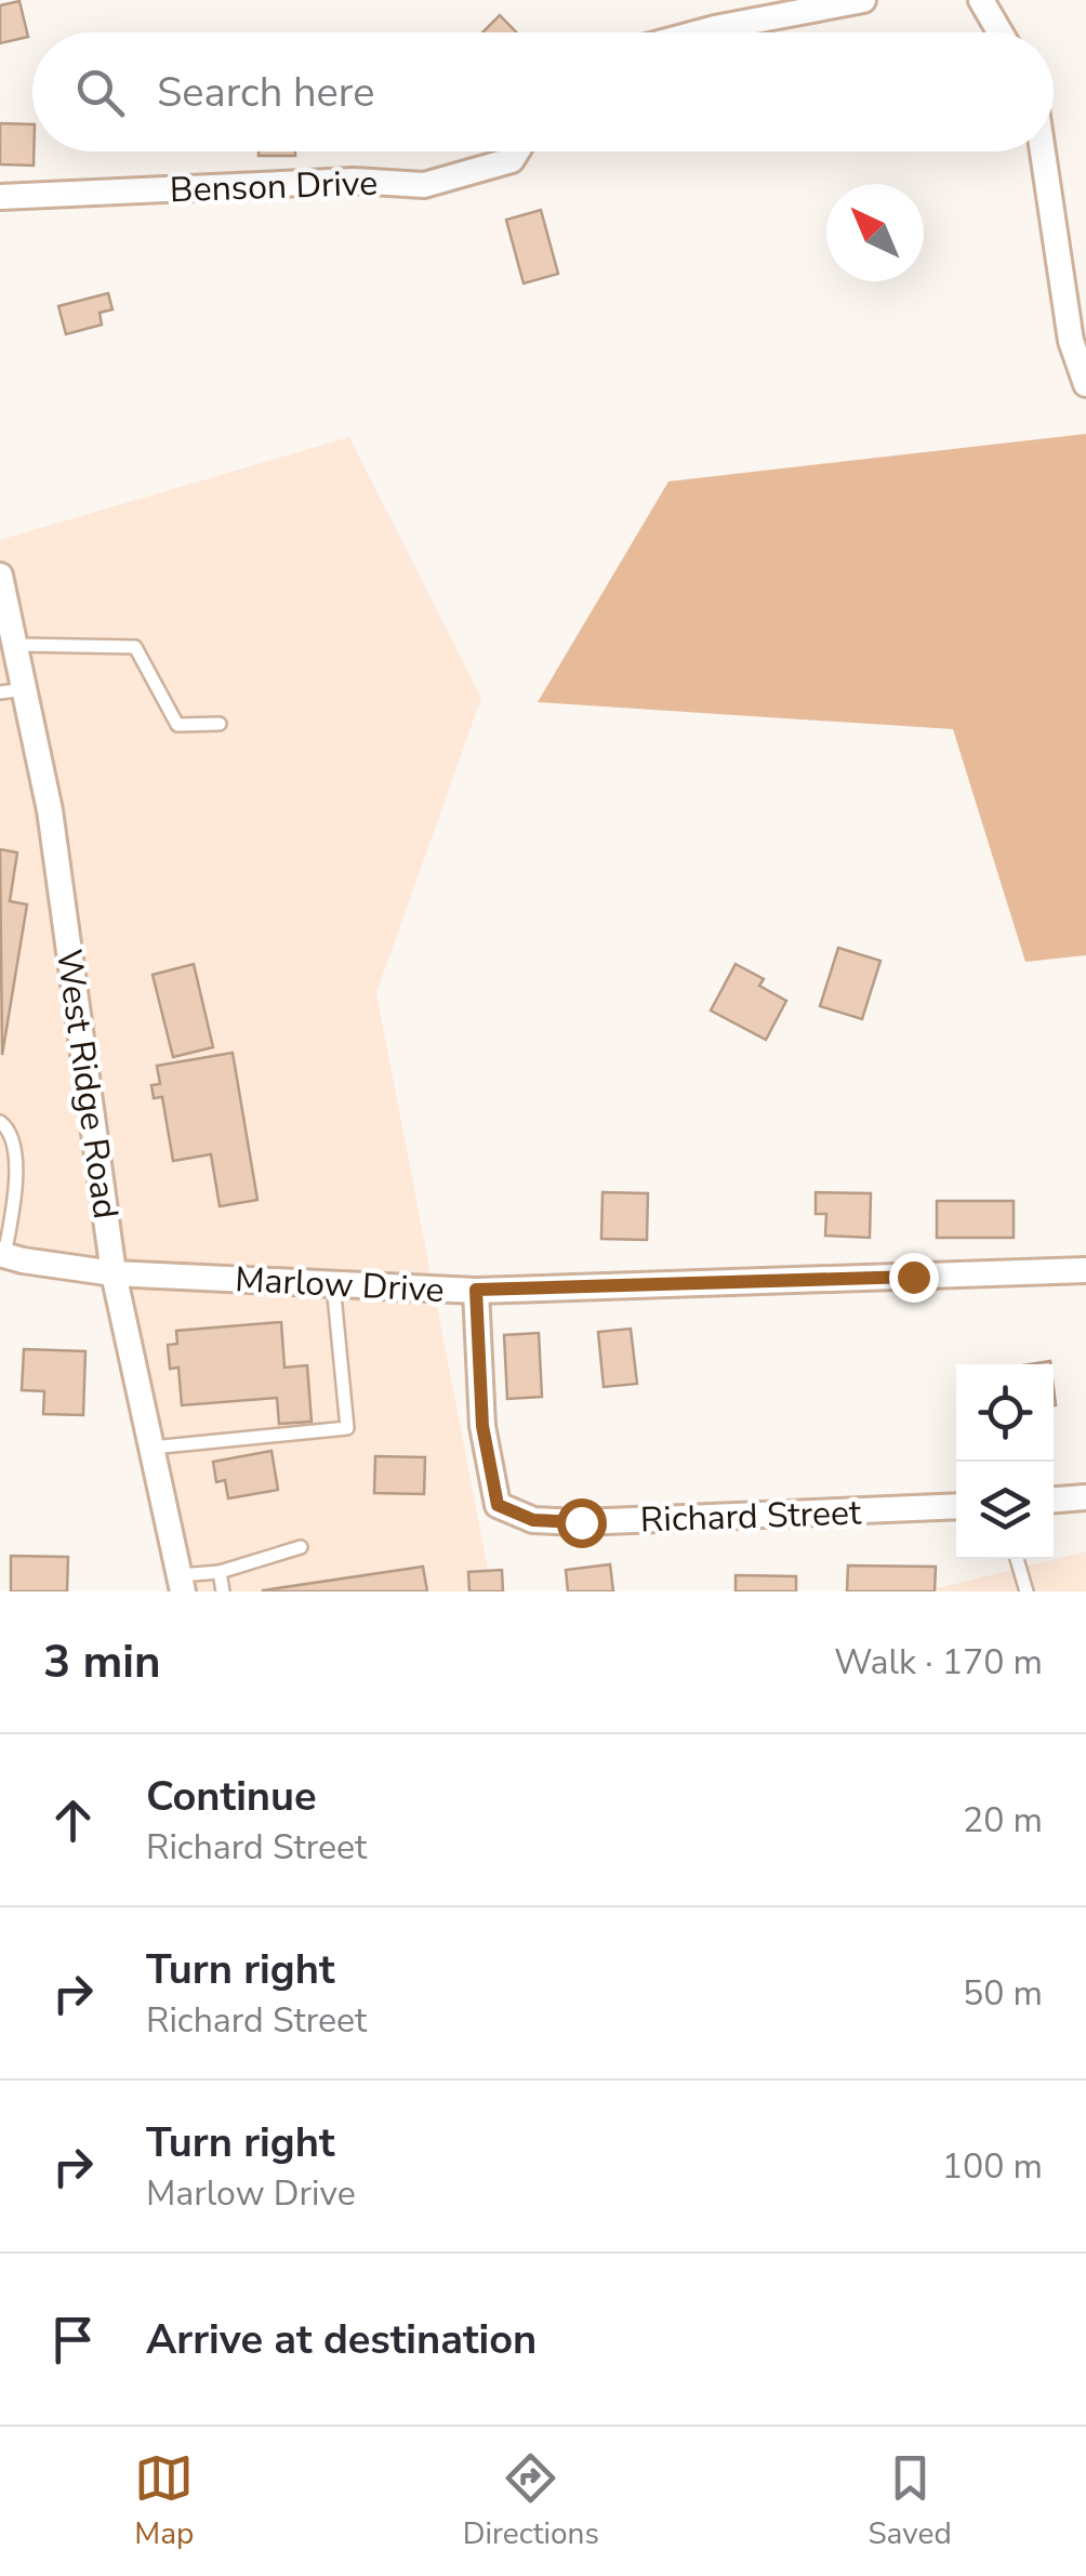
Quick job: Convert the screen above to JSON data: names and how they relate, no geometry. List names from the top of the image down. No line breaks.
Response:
{"streets":{"street":["Benson Drive","West Ridge Road","Marlow Drive","Richard Street"]},"crossings":[["West Ridge Road","Marlow Drive"],["Marlow Drive","Richard Street"]],"north":"top left","page":{"search":"Search here","heading":["3 min","Walk · 170 m"],"list":[["Continue","Richard Street","20 m"],["Turn right","Richard Street","50 m"],["Turn right","Marlow Drive","100 m"],"Arrive at destination"],"nav":["Map","Directions","Saved"]}}
